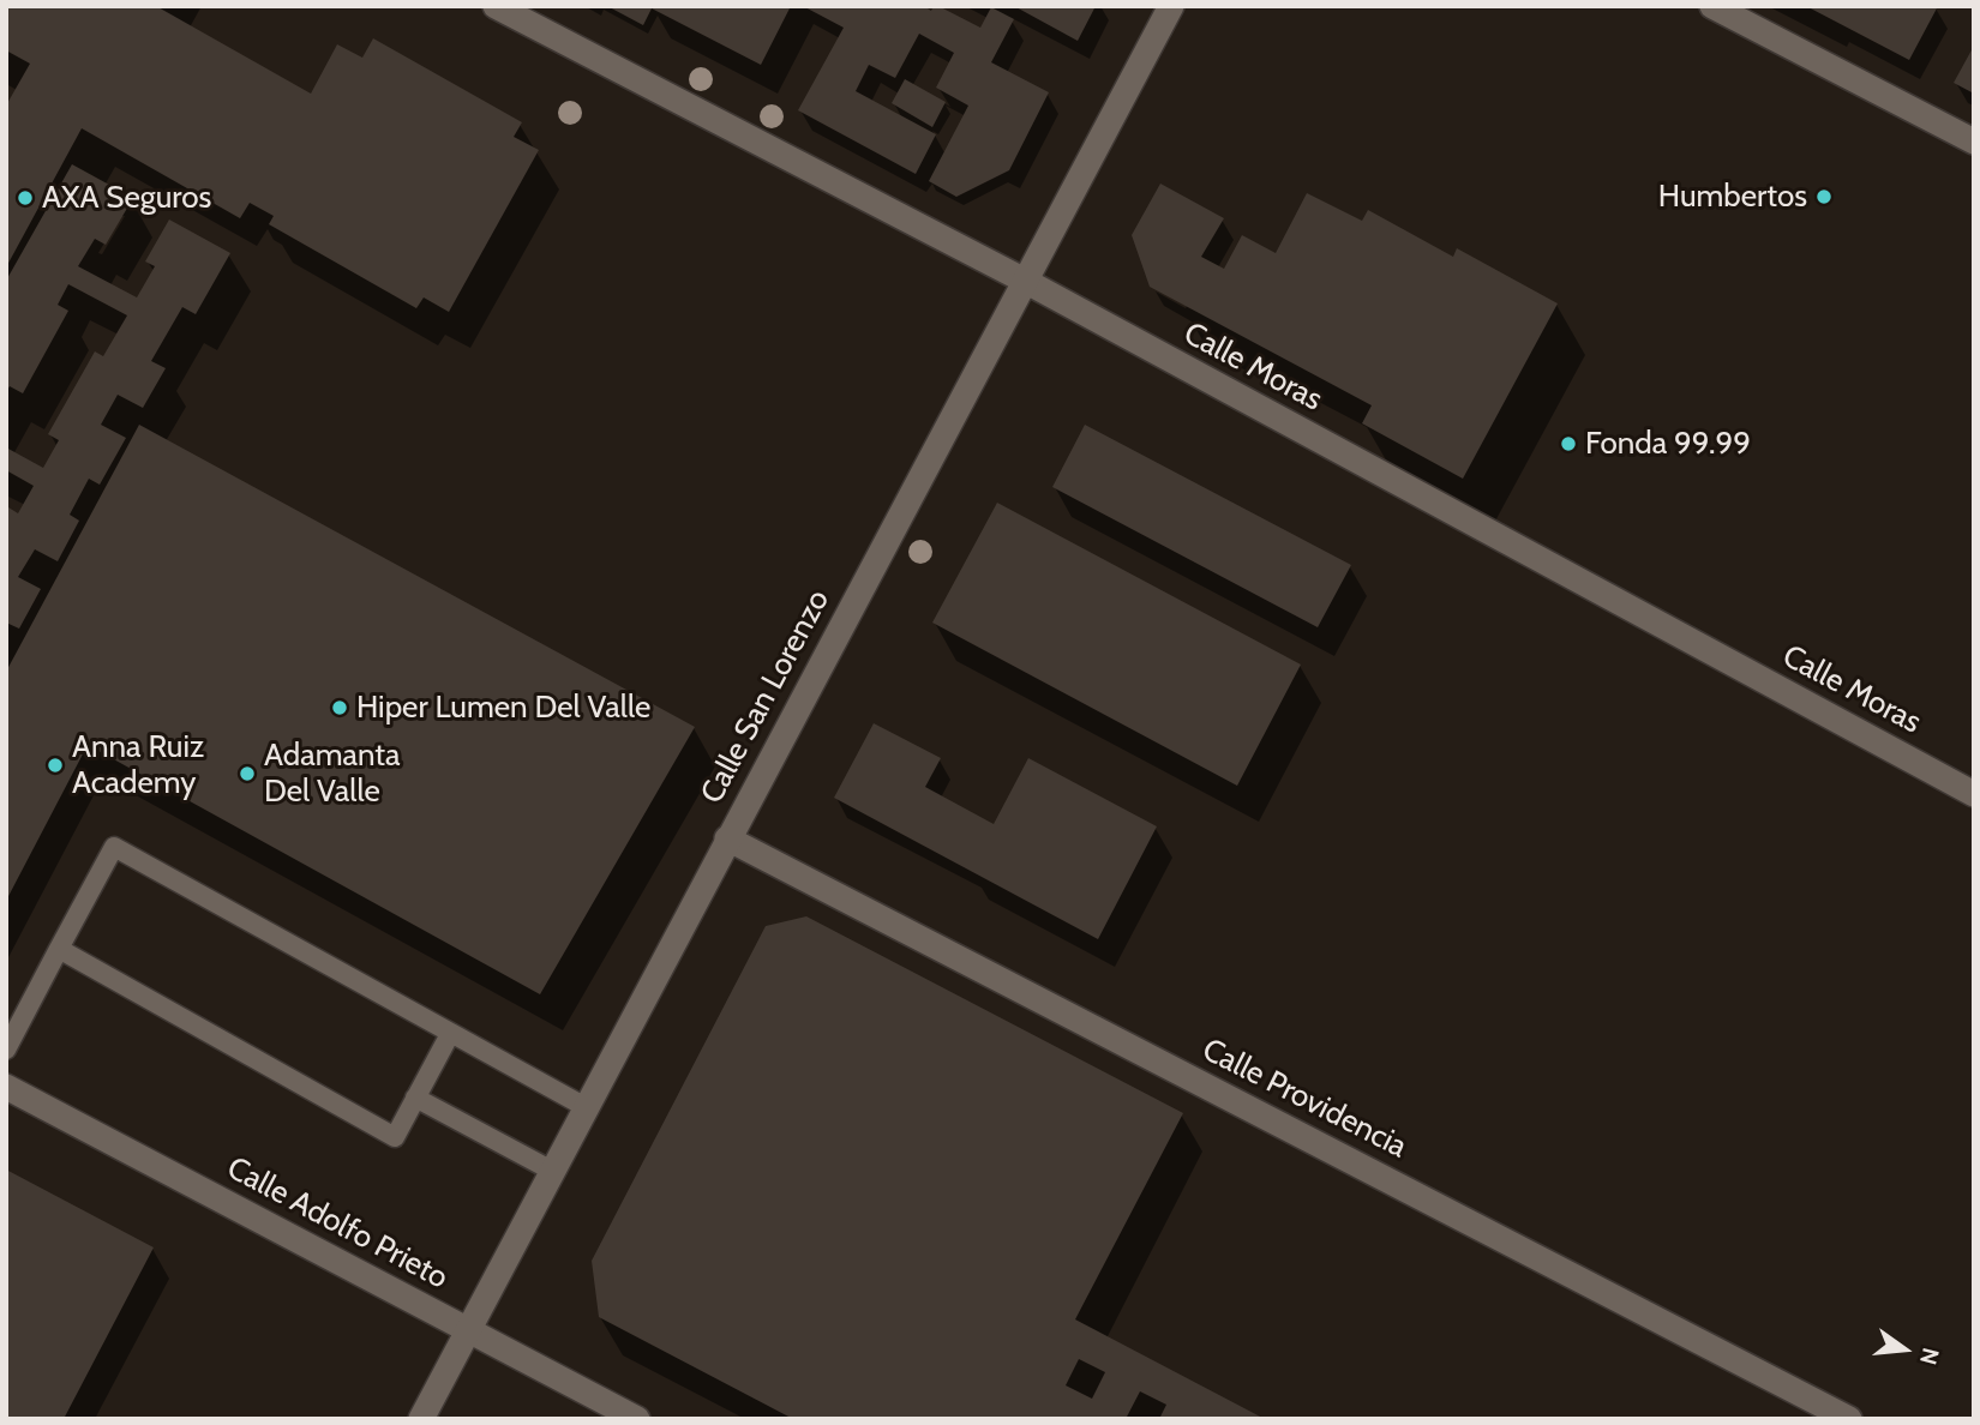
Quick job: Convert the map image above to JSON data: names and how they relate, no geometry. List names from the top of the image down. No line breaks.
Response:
{"streets":{"street":["Calle Moras","Calle San Lorenzo","Calle Providencia","Calle Adolfo Prieto"]},"crossings":[["Calle Moras","Calle San Lorenzo"],["Calle San Lorenzo","Calle Providencia"],["Calle San Lorenzo","Calle Adolfo Prieto"]],"places":["Humbertos","AXA Seguros","Fonda 99.99","Hiper Lumen Del Valle","Anna Ruiz Academy","Adamanta Del Valle"],"north":"right"}
